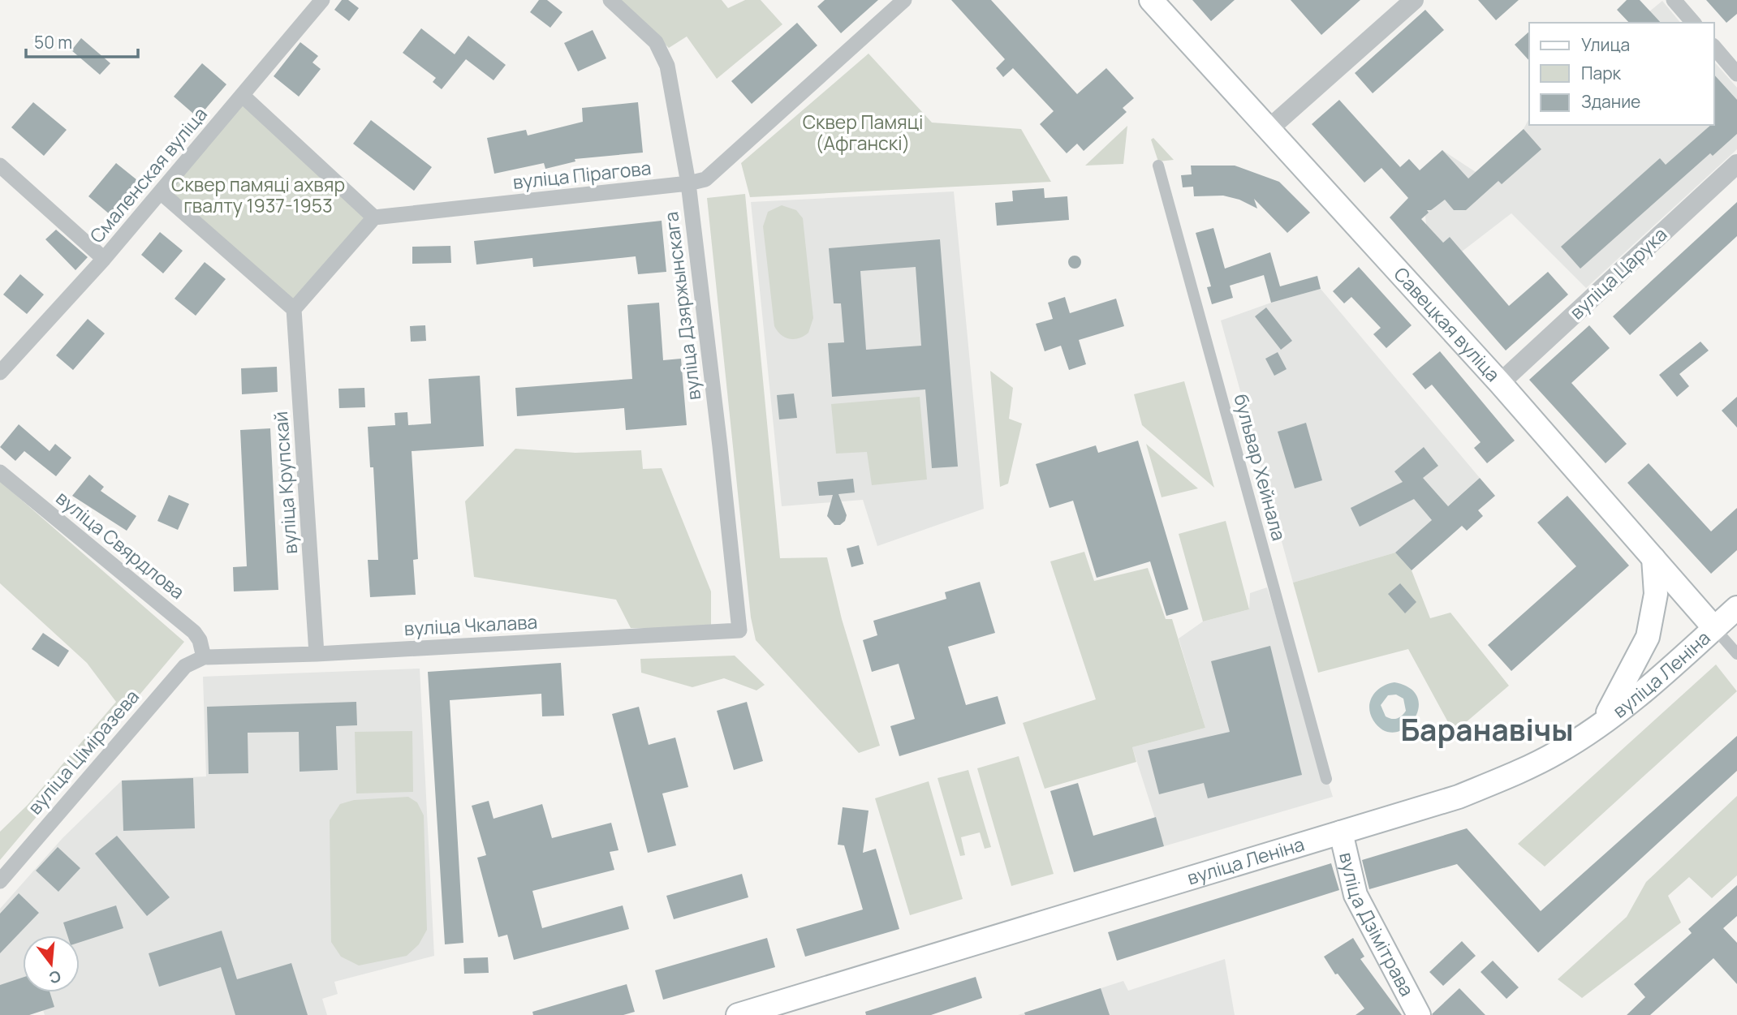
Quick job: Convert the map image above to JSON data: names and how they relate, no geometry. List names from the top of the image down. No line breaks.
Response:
{"streets":{"main road":["Савецкая вуліца","вуліца Леніна","вуліца Дзімітрава"],"street":["Смаленская вуліца","вуліца Пірагова","вуліца Царука","вуліца Дзяржынскага","бульвар Хейнала","вуліца Крупскай","вуліца Свярдлова","вуліца Чкалава","вуліца Ціміразева"]},"crossings":[["вуліца Пірагова","вуліца Дзяржынскага"],["вуліца Царука","Савецкая вуліца"],["вуліца Дзяржынскага","вуліца Чкалава"],["Савецкая вуліца","вуліца Леніна"],["вуліца Крупскай","вуліца Чкалава"],["вуліца Свярдлова","вуліца Чкалава"],["вуліца Свярдлова","вуліца Ціміразева"],["вуліца Чкалава","вуліца Ціміразева"],["вуліца Леніна","вуліца Дзімітрава"]],"districts":["Баранавічы"],"parks":["Сквер Памяці (Афганскі)","Сквер памяці ахвяр гвалту 1937-1953"],"legend":["Улица","Парк","Здание"],"scale_bar":"50 m","north":"bottom"}
